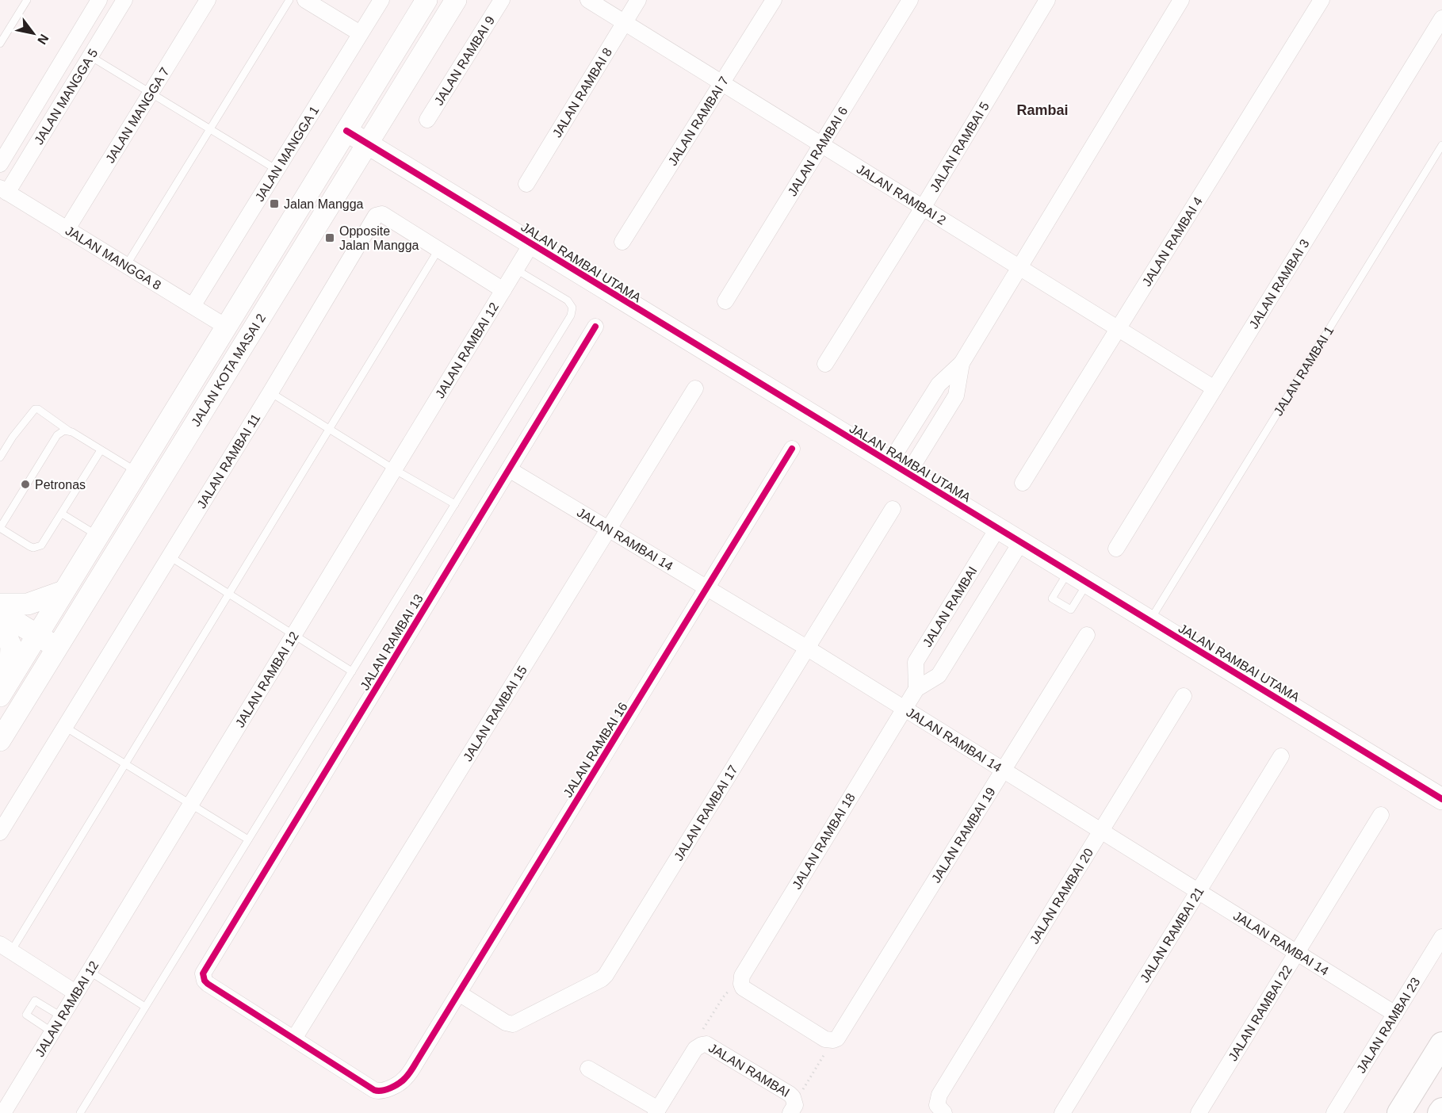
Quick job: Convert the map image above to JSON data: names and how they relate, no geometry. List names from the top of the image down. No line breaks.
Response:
{"streets":{"main road":["JALAN RAMBAI UTAMA","JALAN KOTA MASAI 2"],"street":["JALAN RAMBAI 9","JALAN RAMBAI 8","JALAN MANGGA 5","JALAN MANGGA 7","JALAN RAMBAI 7","JALAN RAMBAI 5","JALAN RAMBAI 6","JALAN MANGGA 1","JALAN RAMBAI 2","JALAN RAMBAI 4","JALAN MANGGA 8","JALAN RAMBAI 3","JALAN RAMBAI 12","JALAN RAMBAI 11","JALAN RAMBAI 14","JALAN RAMBAI","JALAN RAMBAI 13","JALAN RAMBAI 15","JALAN RAMBAI 16","JALAN RAMBAI 17","JALAN RAMBAI 19","JALAN RAMBAI 18","JALAN RAMBAI 20","JALAN RAMBAI 21","JALAN RAMBAI 22","JALAN RAMBAI 23"],"lane":["JALAN RAMBAI 1"]},"crossings":[["JALAN RAMBAI 8","JALAN RAMBAI 2"],["JALAN MANGGA 5","JALAN MANGGA 8"],["JALAN MANGGA 7","JALAN MANGGA 8"],["JALAN RAMBAI 7","JALAN RAMBAI 2"],["JALAN RAMBAI 5","JALAN RAMBAI 2"],["JALAN RAMBAI 6","JALAN RAMBAI 2"],["JALAN MANGGA 1","JALAN MANGGA 8"],["JALAN RAMBAI 2","JALAN RAMBAI 4"],["JALAN RAMBAI 2","JALAN RAMBAI 3"],["JALAN MANGGA 8","JALAN KOTA MASAI 2"],["JALAN RAMBAI UTAMA","JALAN RAMBAI 12"],["JALAN RAMBAI UTAMA","JALAN KOTA MASAI 2"],["JALAN RAMBAI UTAMA","JALAN RAMBAI 1"],["JALAN RAMBAI UTAMA","JALAN RAMBAI"],["JALAN RAMBAI 12","JALAN RAMBAI 11"],["JALAN RAMBAI 14","JALAN RAMBAI 13"],["JALAN RAMBAI 14","JALAN RAMBAI 15"],["JALAN RAMBAI 14","JALAN RAMBAI 16"],["JALAN RAMBAI 14","JALAN RAMBAI 17"],["JALAN RAMBAI 14","JALAN RAMBAI 19"],["JALAN RAMBAI 14","JALAN RAMBAI 18"],["JALAN RAMBAI 14","JALAN RAMBAI 20"],["JALAN RAMBAI 14","JALAN RAMBAI 21"],["JALAN RAMBAI 14","JALAN RAMBAI 22"],["JALAN RAMBAI 14","JALAN RAMBAI 23"],["JALAN RAMBAI 13","JALAN RAMBAI 15"],["JALAN RAMBAI 13","JALAN RAMBAI 16"],["JALAN RAMBAI 15","JALAN RAMBAI 16"],["JALAN RAMBAI 16","JALAN RAMBAI 17"],["JALAN RAMBAI 19","JALAN RAMBAI 18"]],"districts":["Rambai"],"places":{"transit":["Jalan Mangga","Opposite Jalan Mangga"],"other":["Petronas"]},"north":"bottom right"}
